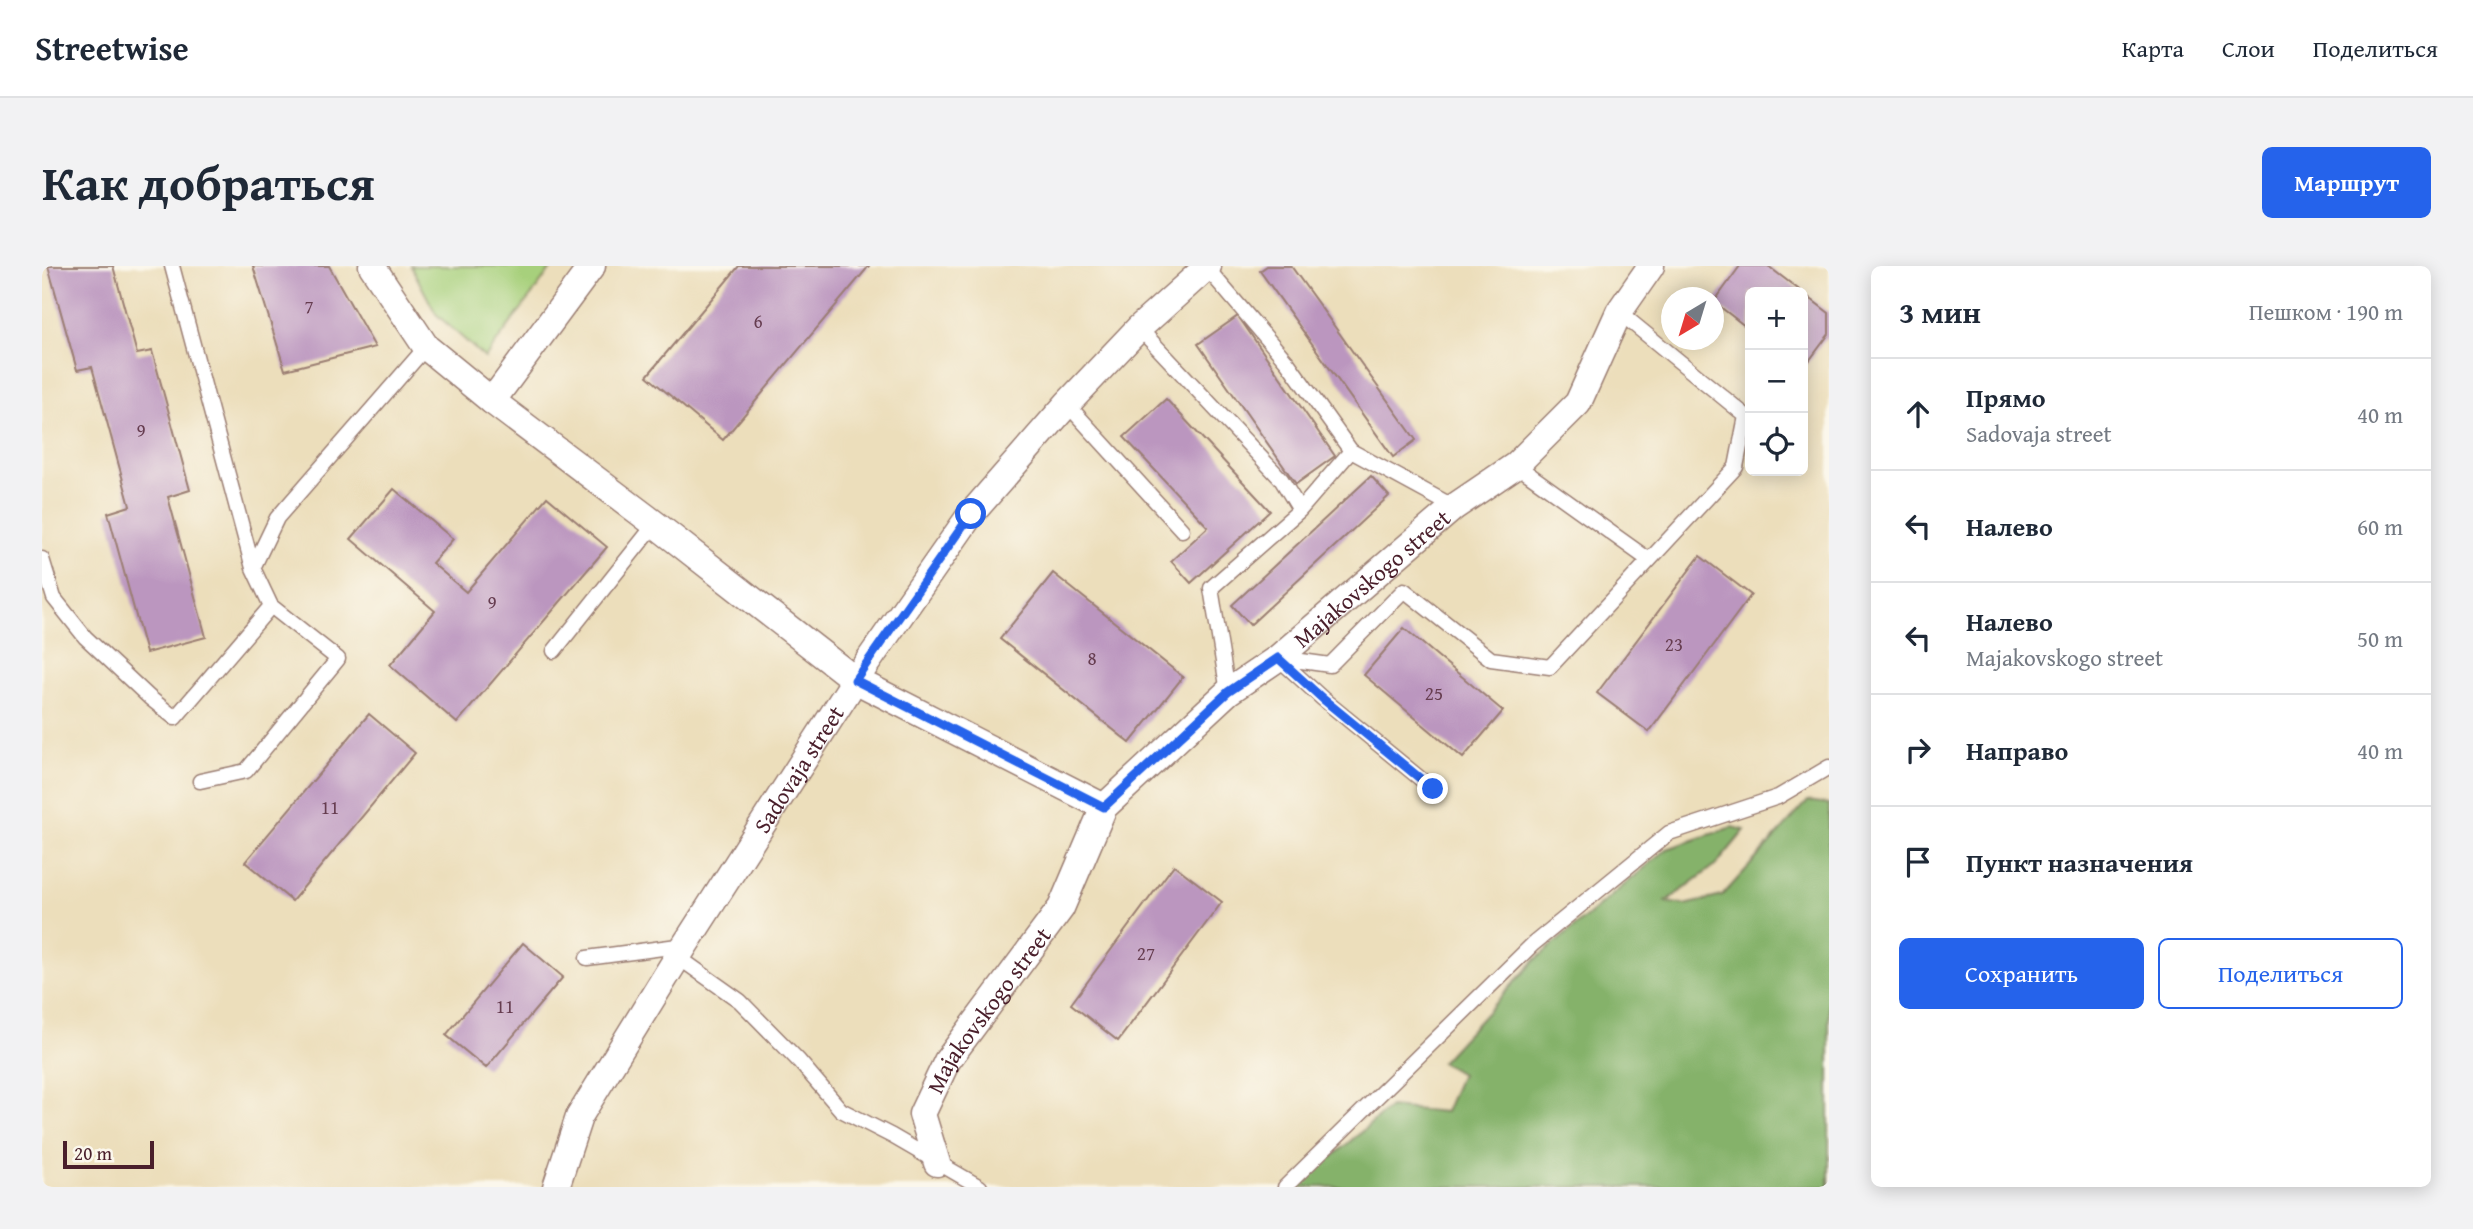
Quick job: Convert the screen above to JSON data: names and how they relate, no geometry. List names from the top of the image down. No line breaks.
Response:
{"streets":{"street":["Majakovskogo street","Sadovaja street"]},"house_numbers":["7","6","9","9","23","8","25","11","27","11"],"scale_bar":"20 m","north":"bottom left","page":{"header":"Streetwise","nav":["Карта","Слои","Поделиться"],"title":"Как добраться","buttons":["Маршрут",["Сохранить","Поделиться"]],"heading":["3 мин","Пешком · 190 m"],"map_buttons":["+","−"],"list":[["Прямо","Sadovaja street","40 m"],["Налево","60 m"],["Налево","Majakovskogo street","50 m"],["Направо","40 m"],"Пункт назначения"],"scale":"20 m"}}
